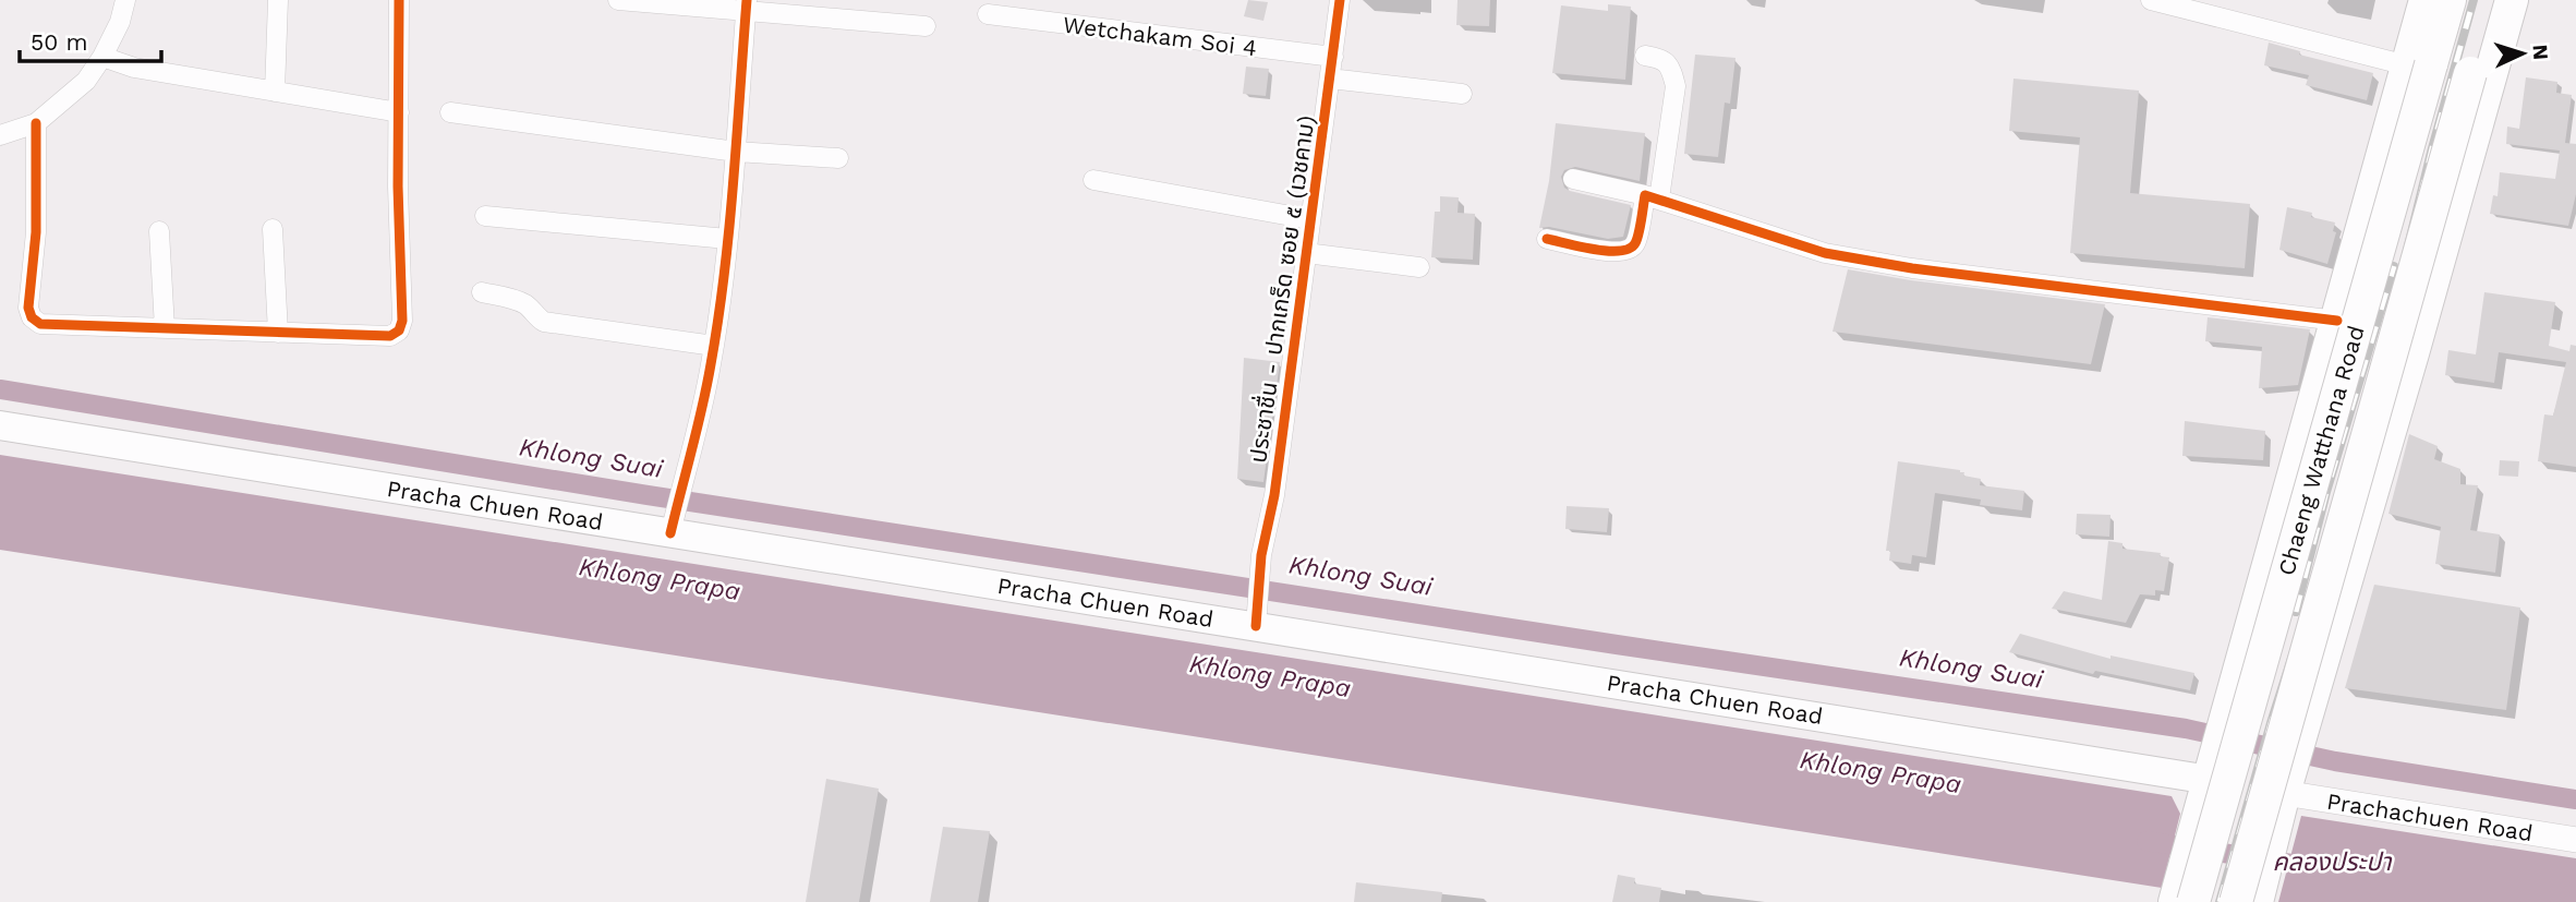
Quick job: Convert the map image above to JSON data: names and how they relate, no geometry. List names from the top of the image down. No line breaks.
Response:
{"streets":{"main road":["Chaeng Watthana Road","Pracha Chuen Road"],"street":["Wetchakam Soi 4","ประชาชื่น - ปากเกร็ด ซอย ๕ (เวชคาม)","Prachachuen Road"]},"crossings":[["Wetchakam Soi 4","ประชาชื่น - ปากเกร็ด ซอย ๕ (เวชคาม)"],["ประชาชื่น - ปากเกร็ด ซอย ๕ (เวชคาม)","Pracha Chuen Road"],["Chaeng Watthana Road","Pracha Chuen Road"]],"water":["Khlong Suai","Khlong Prapa","คลองประปา"],"scale_bar":"50 m","north":"right"}
